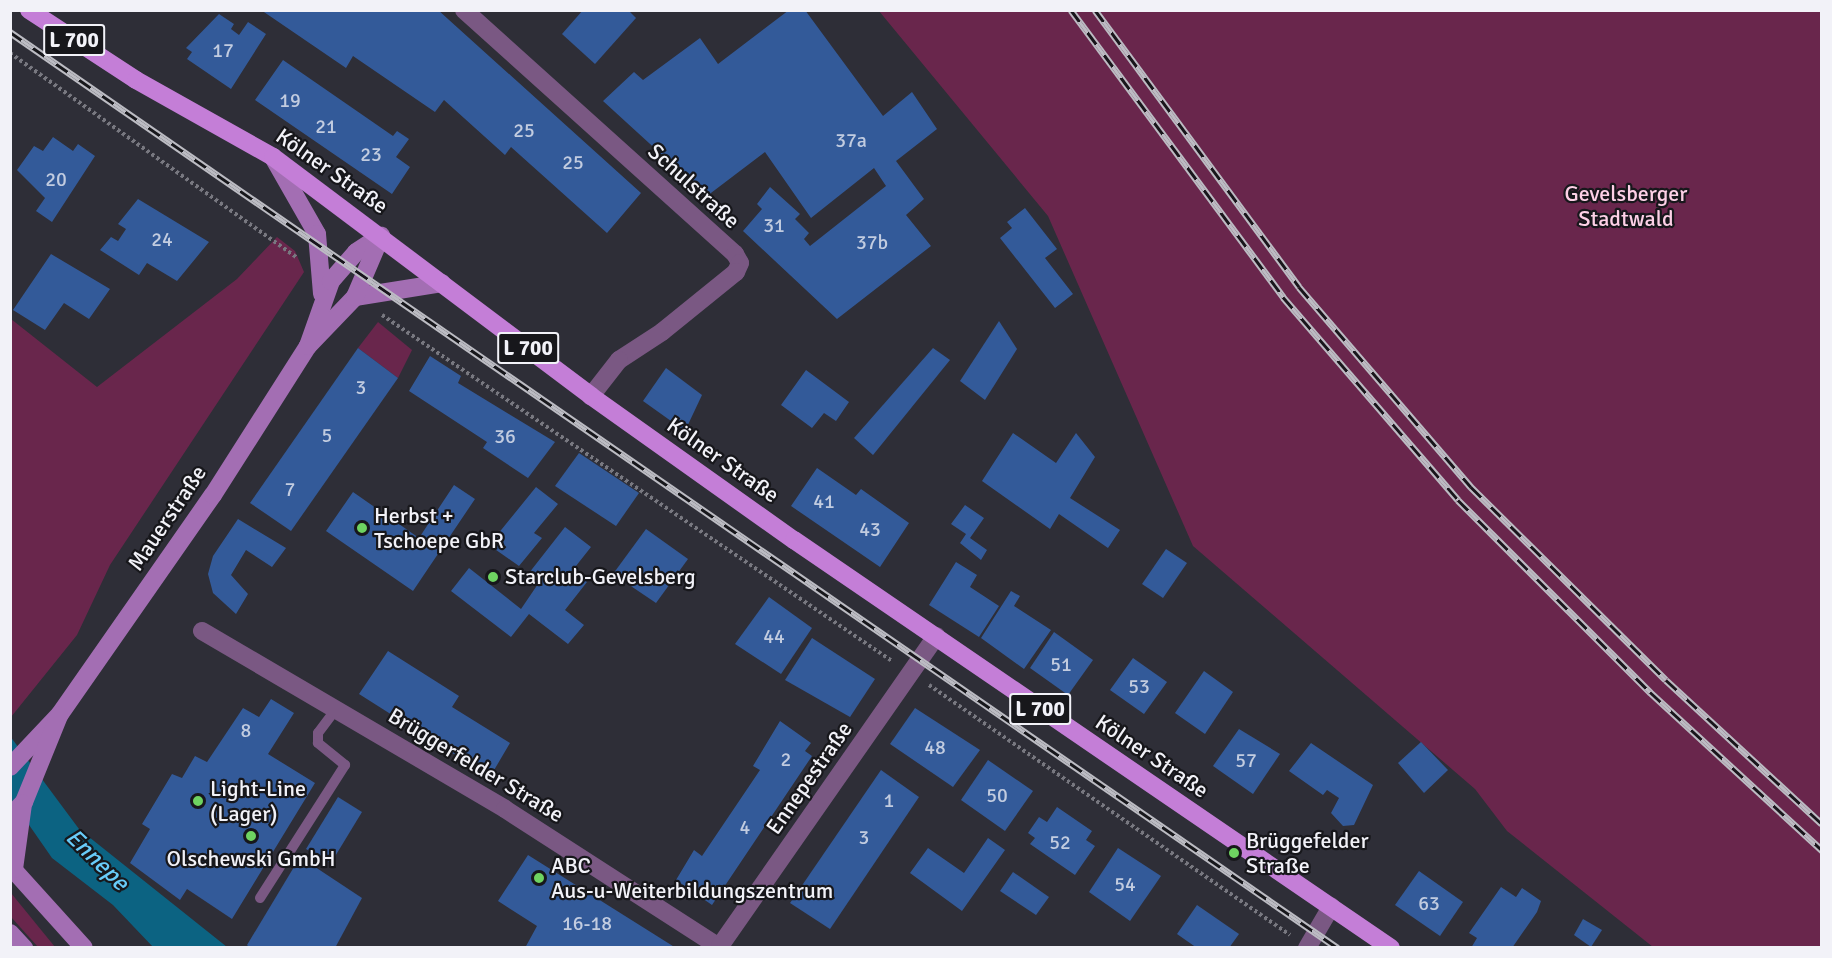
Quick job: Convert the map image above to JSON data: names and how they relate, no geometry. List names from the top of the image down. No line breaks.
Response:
{"streets":{"main road":["L 700","Kölner Straße","Mauerstraße"],"street":["Schulstraße","Brüggerfelder Straße","Ennepestraße"]},"crossings":[["Kölner Straße","Schulstraße"],["Kölner Straße","Mauerstraße"],["Kölner Straße","Ennepestraße"],["Brüggerfelder Straße","Ennepestraße"]],"water":["Ennepe"],"parks":["Gevelsberger Stadtwald"],"places":["Herbst + Tschoepe GbR","Starclub-Gevelsberg","Light-Line (Lager)","Olschewski GmbH","Brüggefelder Straße","ABC Aus-u-Weiterbildungszentrum"],"house_numbers":["17","19","21","25","37a","23","25","20","31","24","37b","3","5","36","7","41","43","44","51","53","8","48","2","57","50","1","4","3","52","54","63","16-18"]}
